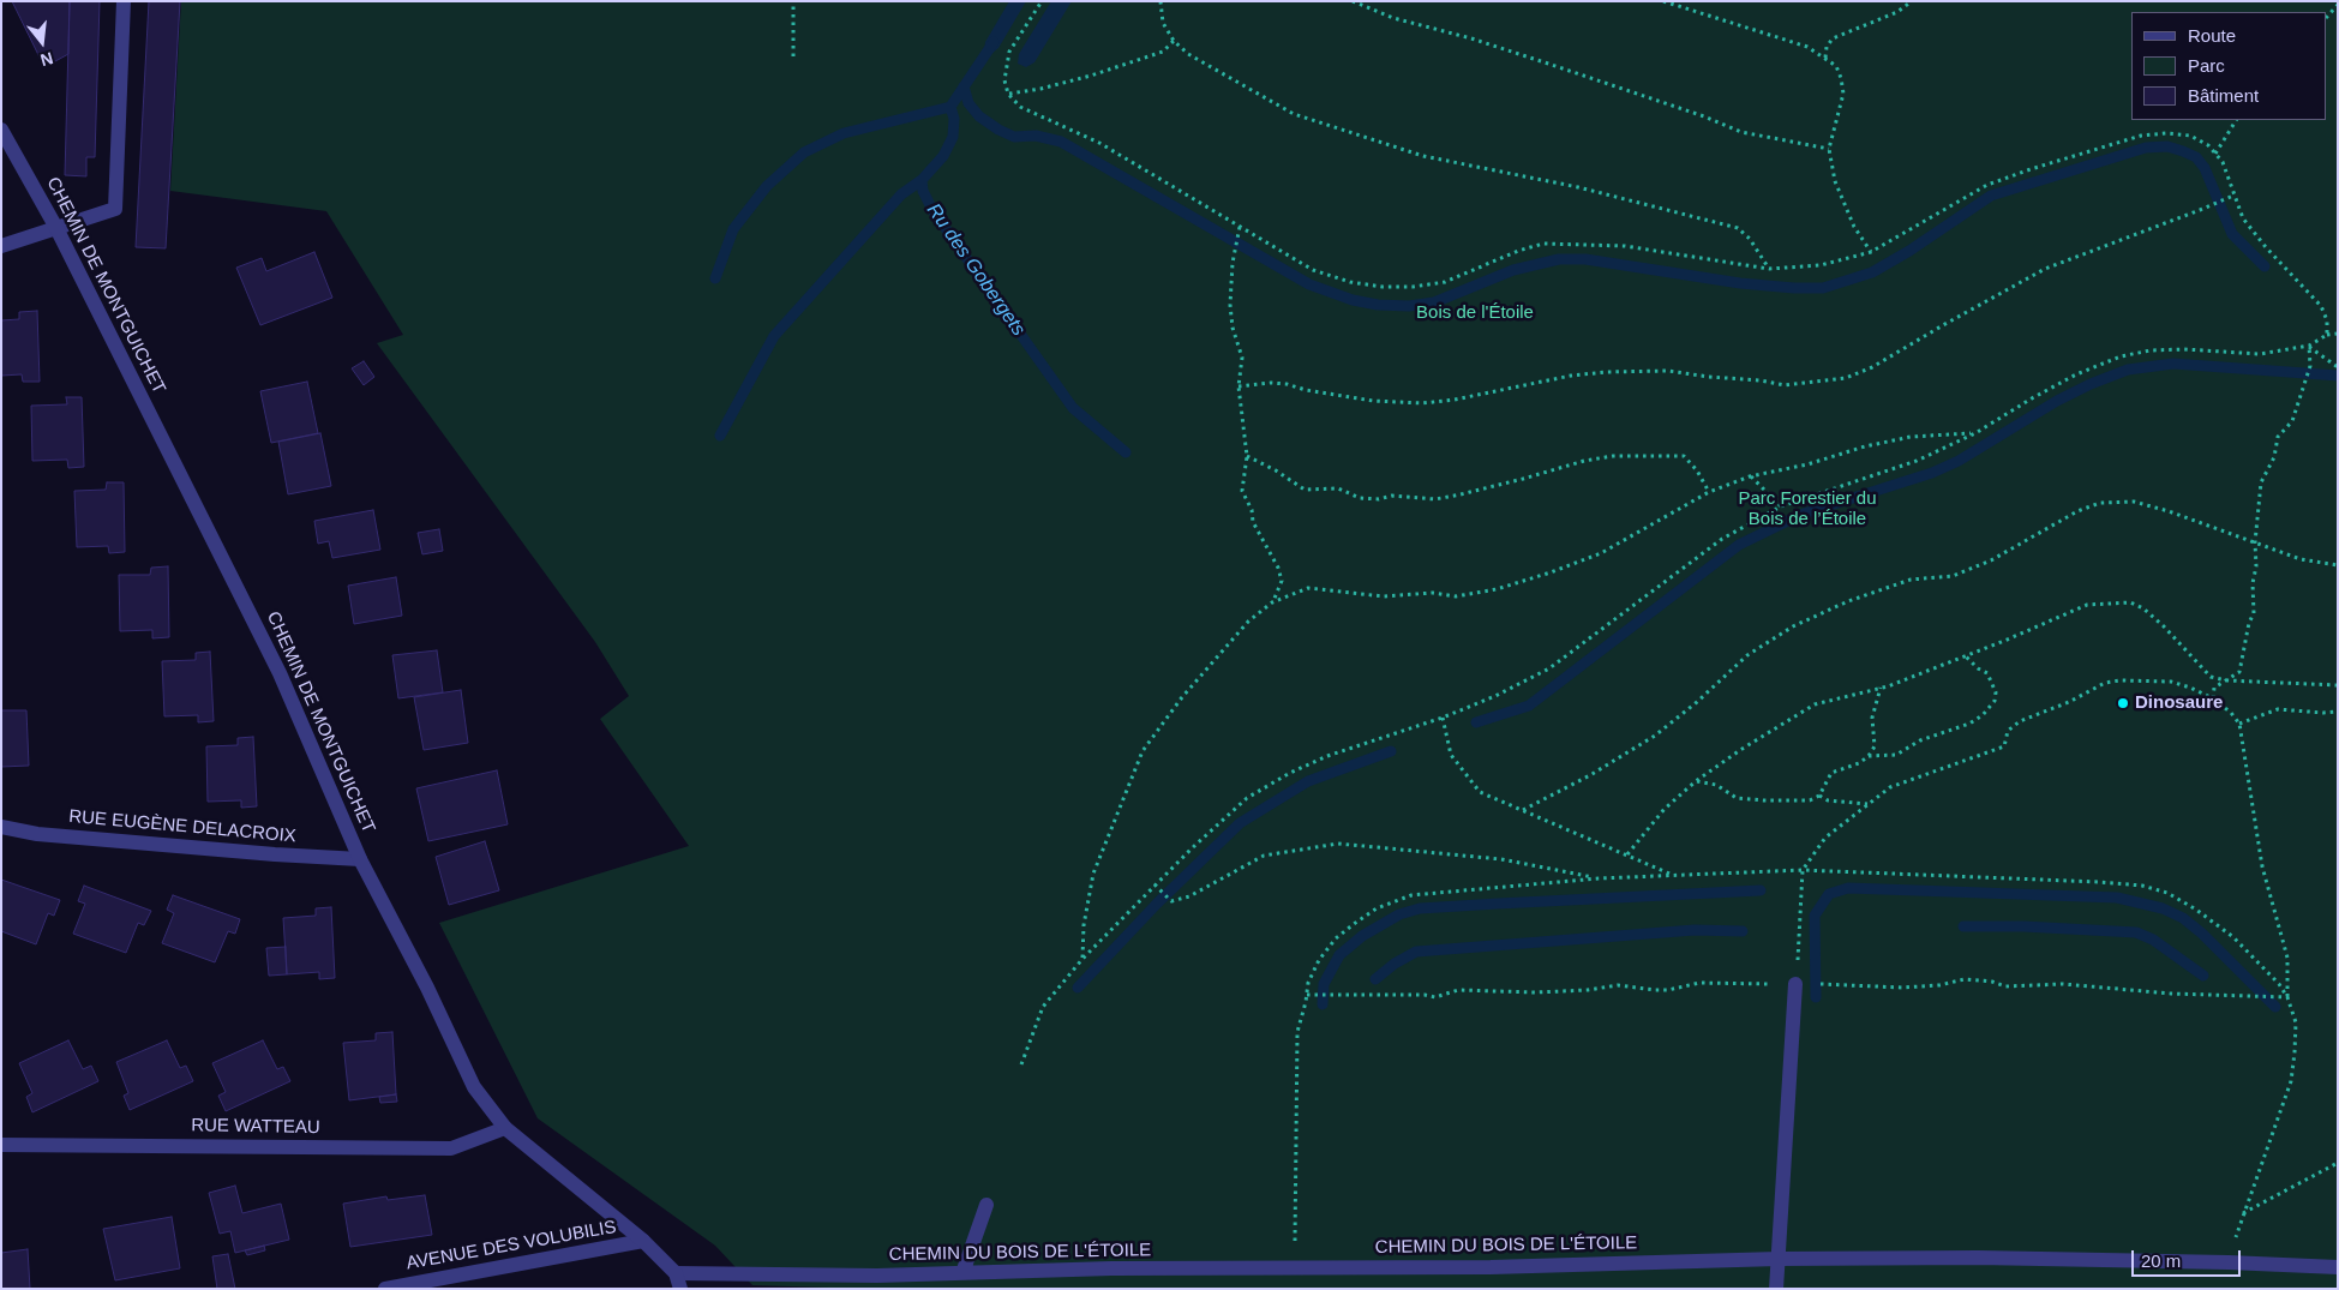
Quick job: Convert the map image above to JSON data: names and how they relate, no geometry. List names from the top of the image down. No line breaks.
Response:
{"streets":{"street":["CHEMIN DE MONTGUICHET","RUE EUGÈNE DELACROIX","RUE WATTEAU","AVENUE DES VOLUBILIS","CHEMIN DU BOIS DE L'ÉTOILE"]},"crossings":[["CHEMIN DE MONTGUICHET","RUE EUGÈNE DELACROIX"],["CHEMIN DE MONTGUICHET","RUE WATTEAU"],["CHEMIN DE MONTGUICHET","AVENUE DES VOLUBILIS"],["CHEMIN DE MONTGUICHET","CHEMIN DU BOIS DE L'ÉTOILE"]],"water":["Ru des Gobergets"],"parks":["Bois de l'Étoile","Parc Forestier du Bois de l’Étoile"],"places":["Dinosaure"],"legend":["Route","Parc","Bâtiment"],"scale_bar":"20 m","north":"bottom"}
